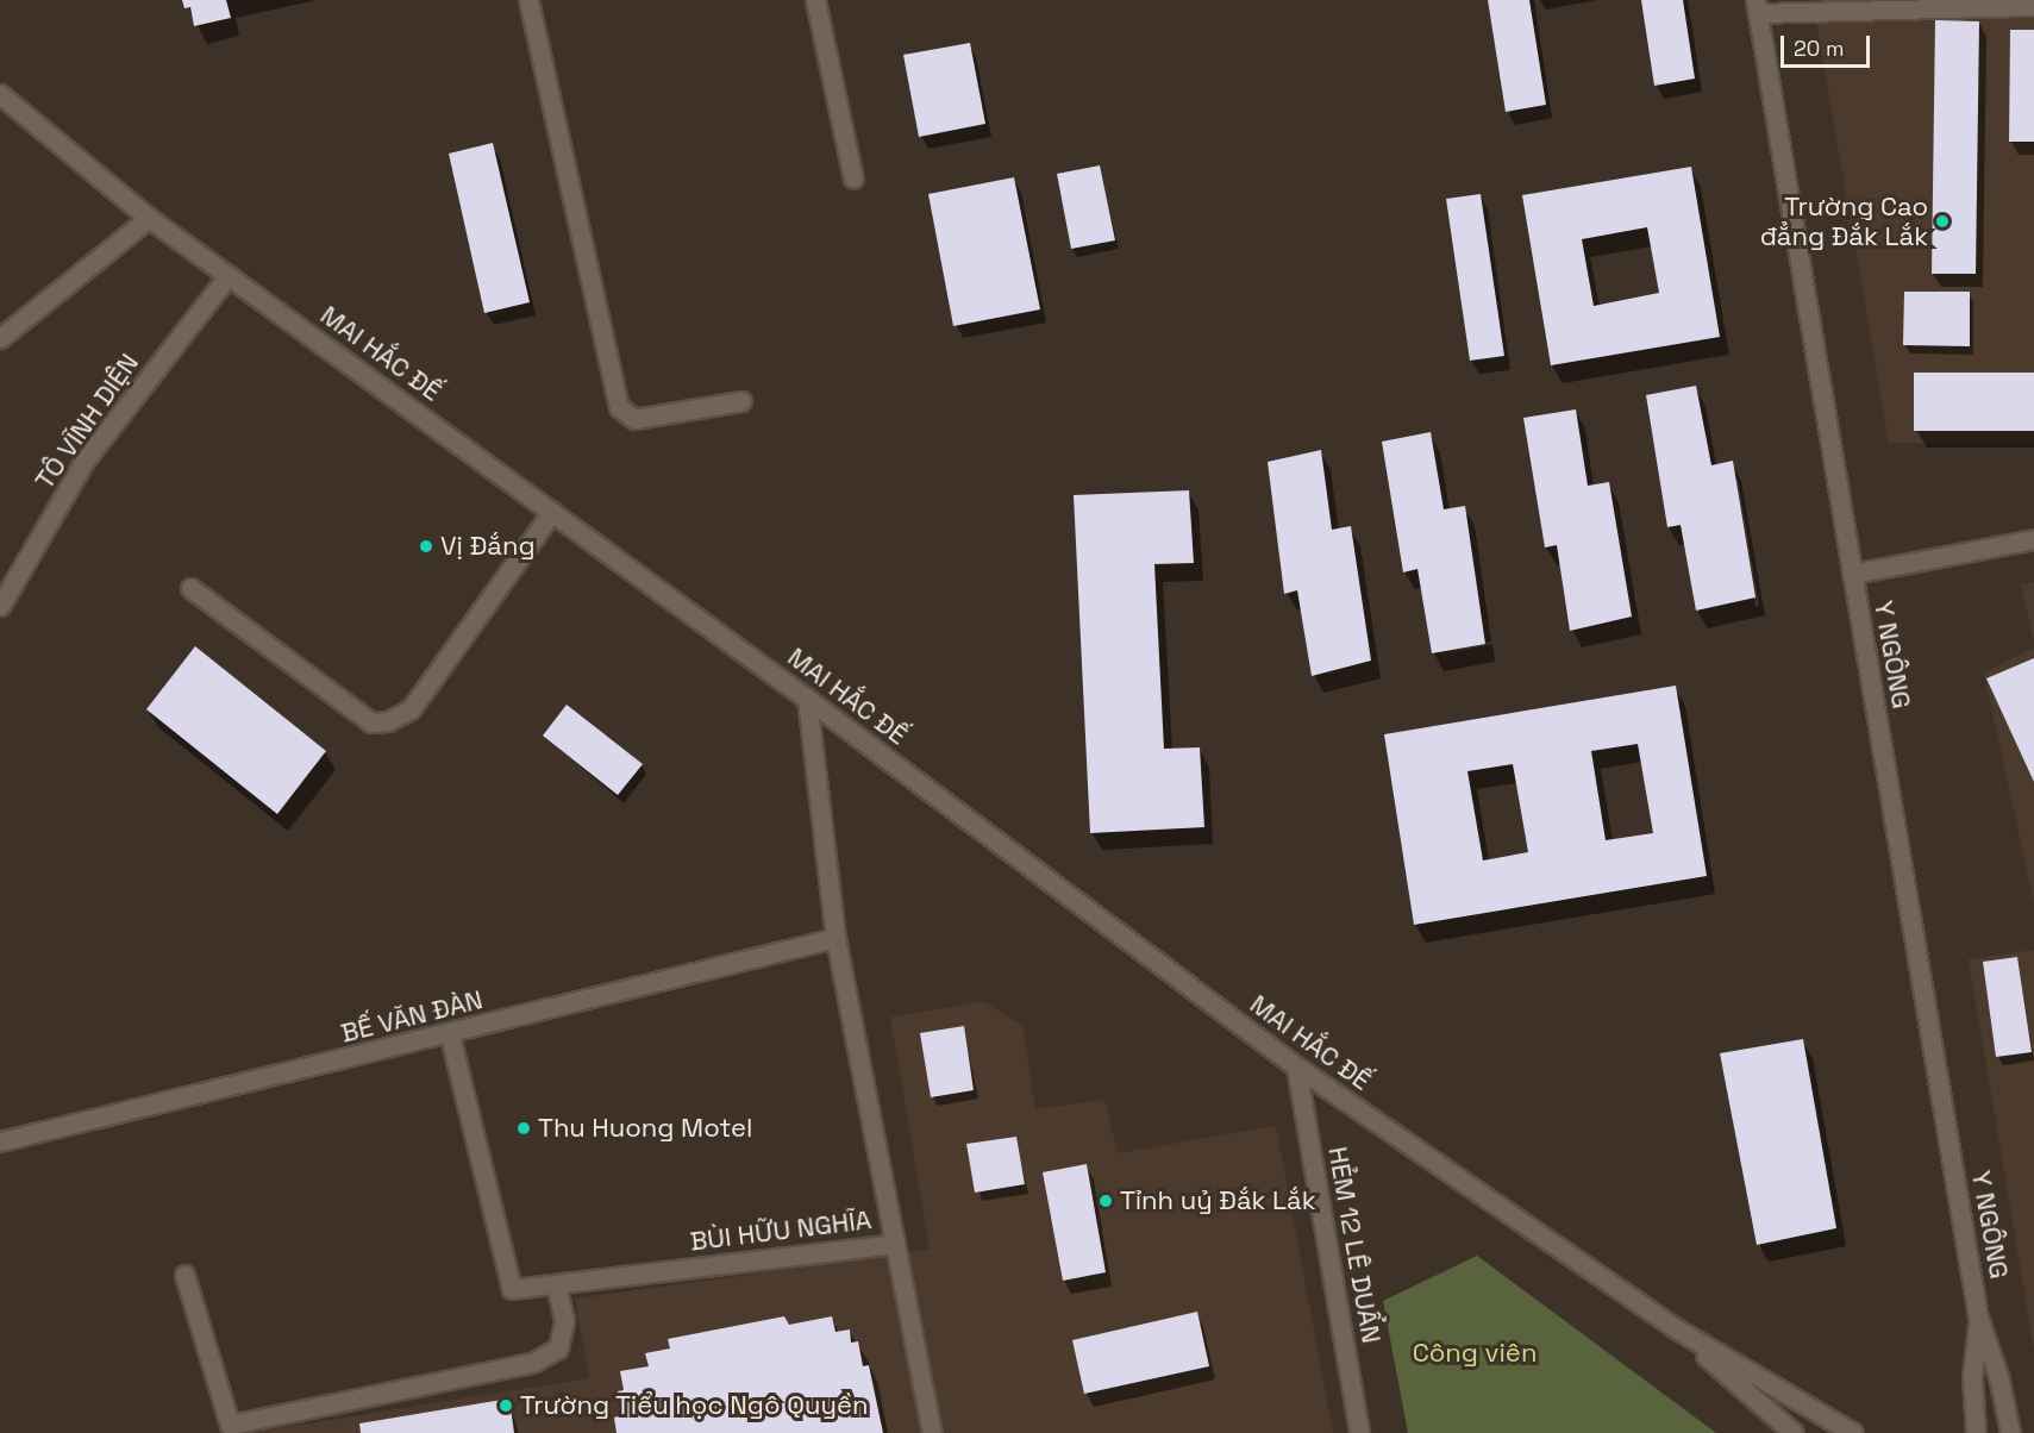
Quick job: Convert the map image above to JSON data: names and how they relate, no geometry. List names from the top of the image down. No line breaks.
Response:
{"streets":{"street":["MAI HẮC ĐẾ","TÔ VĨNH DIỆN","Y NGÔNG","BẾ VĂN ĐÀN","BÙI HỮU NGHĨA","HẺM 12 LÊ DUẨN"]},"crossings":[["MAI HẮC ĐẾ","TÔ VĨNH DIỆN"],["MAI HẮC ĐẾ","BÙI HỮU NGHĨA"],["MAI HẮC ĐẾ","HẺM 12 LÊ DUẨN"],["BẾ VĂN ĐÀN","BÙI HỮU NGHĨA"]],"parks":["Công viên"],"places":["Trường Cao đẳng Đắk Lắk","Vị Đắng","Thu Huong Motel","Tỉnh uỷ Đắk Lắk","Trường Tiểu học Ngô Quyền"],"scale_bar":"20 m"}
